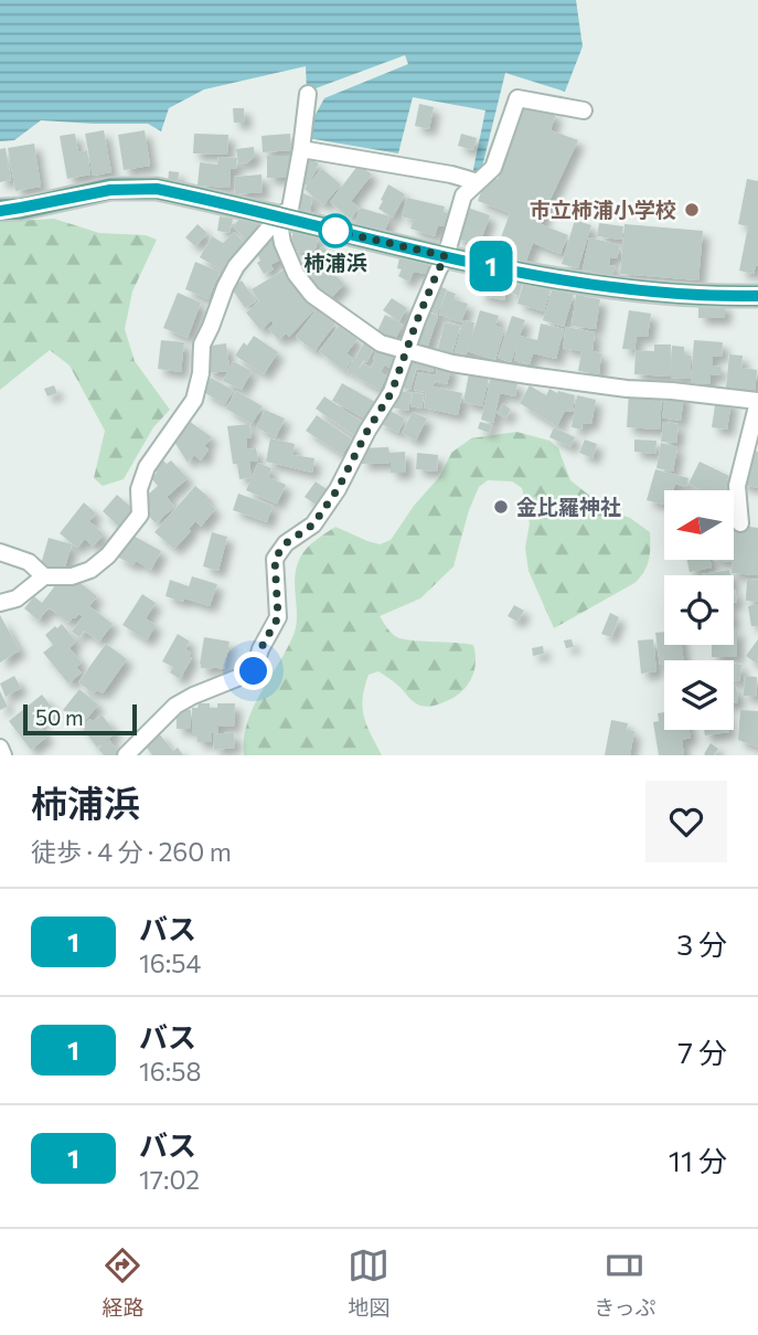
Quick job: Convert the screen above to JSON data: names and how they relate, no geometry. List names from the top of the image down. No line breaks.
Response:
{"places":["市立柿浦小学校","柿浦浜","金比羅神社"],"lines":["bus line 1"],"scale_bar":"50 m","north":"left","page":{"on_map":"1","scale":"50 m","heading":["柿浦浜","徒歩 · 4 分 · 260 m"],"list":[{"mark":"1","name":"バス","note":"16:54","value":"3 分"},{"mark":"1","name":"バス","note":"16:58","value":"7 分"},{"mark":"1","name":"バス","note":"17:02","value":"11 分"}],"tabs":["経路","地図","きっぷ"]}}
